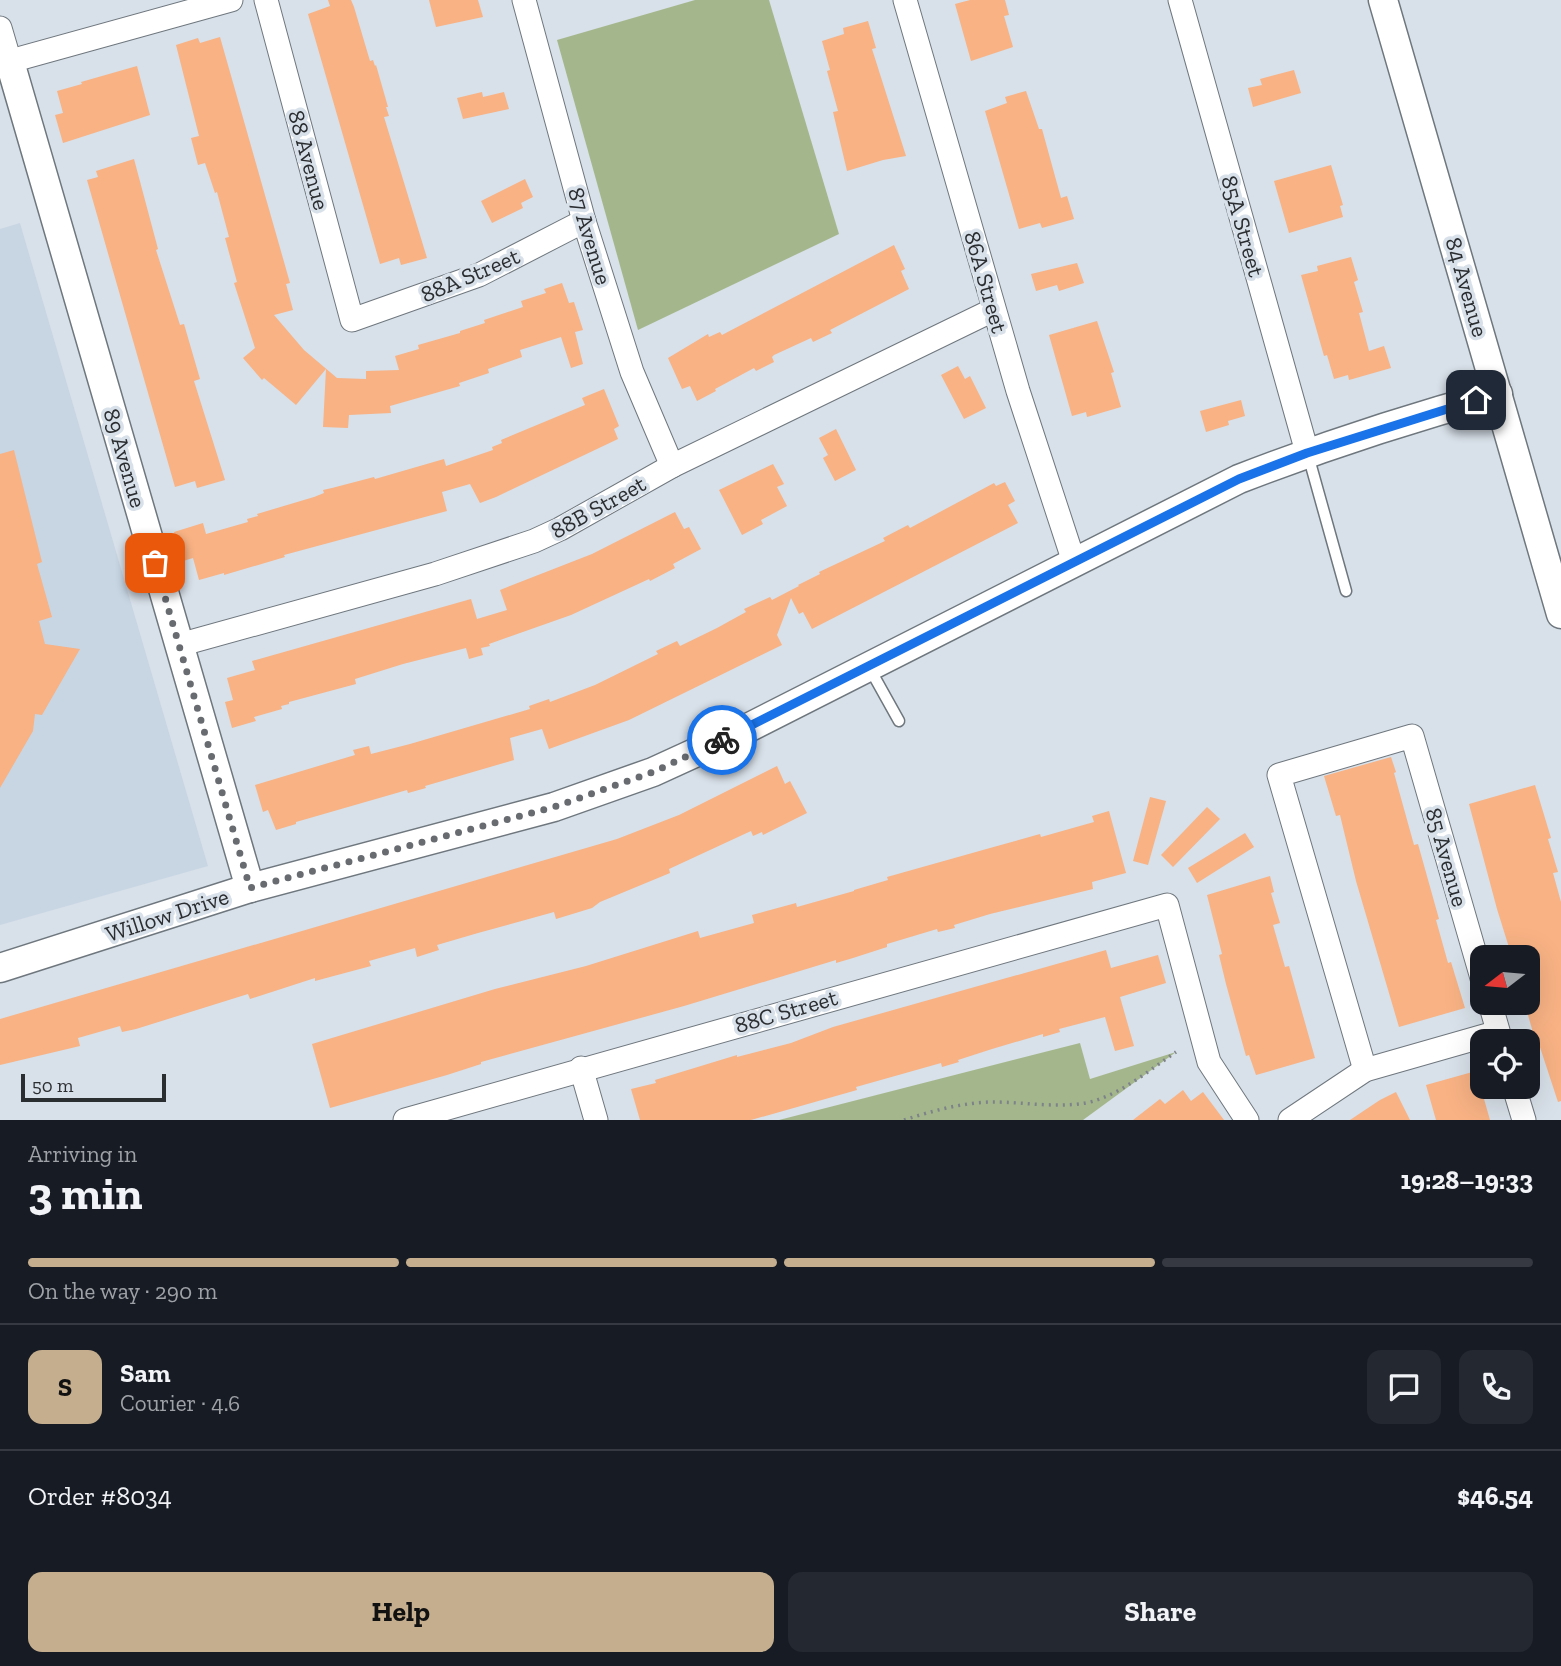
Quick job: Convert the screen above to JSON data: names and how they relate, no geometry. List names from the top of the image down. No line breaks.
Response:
{"streets":{"street":["88 Avenue","85A Street","87 Avenue","88A Street","86A Street","84 Avenue","89 Avenue","88B Street","85 Avenue","Willow Drive","88C Street"]},"crossings":[["88 Avenue","88A Street"],["85A Street","Willow Drive"],["87 Avenue","88A Street"],["87 Avenue","88B Street"],["86A Street","88B Street"],["86A Street","Willow Drive"],["84 Avenue","Willow Drive"],["89 Avenue","88B Street"],["89 Avenue","Willow Drive"]],"scale_bar":"50 m","north":"left","page":{"scale":"50 m","heading":["3 min","Arriving in","19:28–19:33"],"panel":["Sam","Courier · 4.6","Order #8034","$46.54"],"bar":"On the way · 290 m","round":"S","buttons":["Help","Share"]}}
